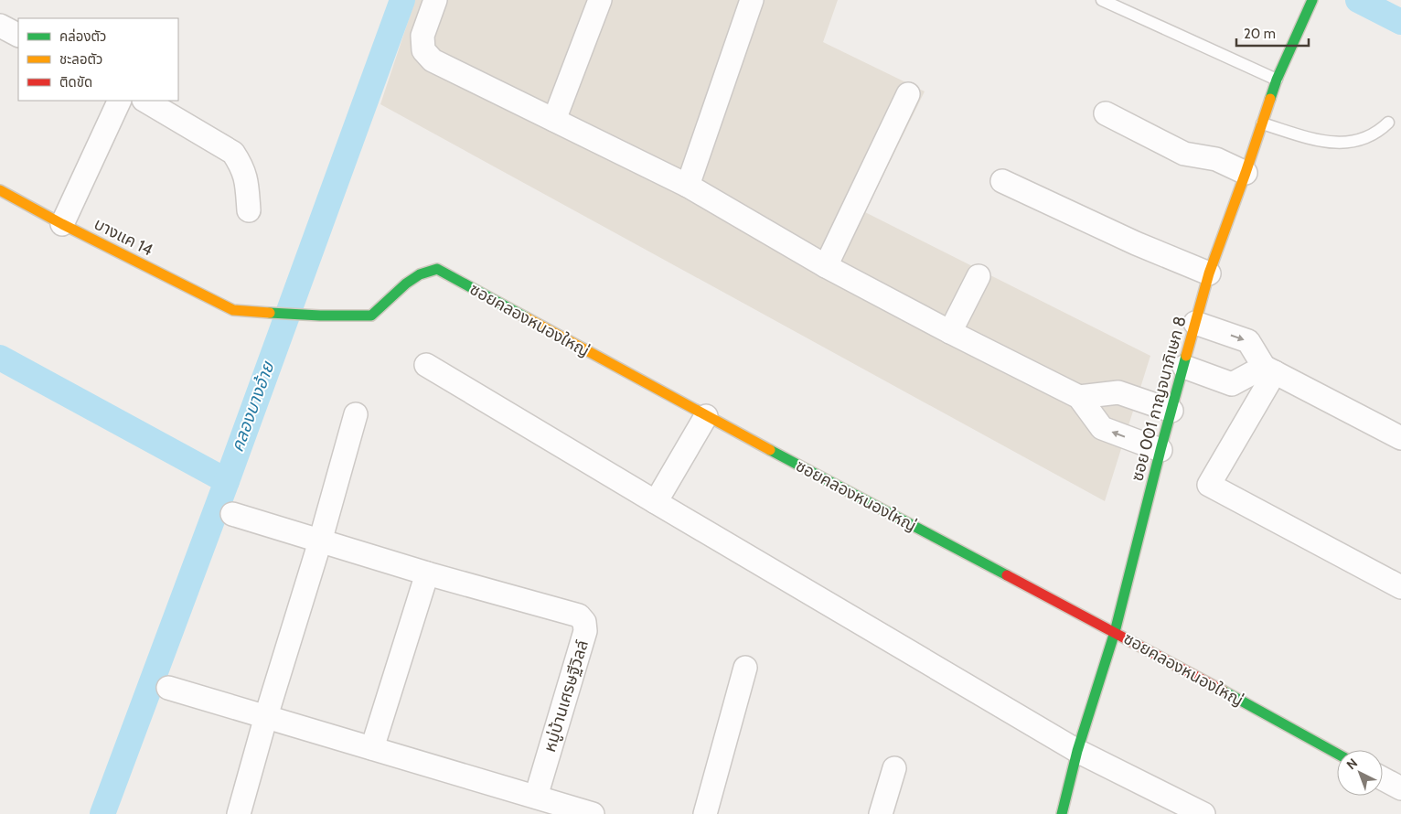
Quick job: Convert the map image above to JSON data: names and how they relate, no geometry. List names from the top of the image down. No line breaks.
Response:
{"streets":{"street":["บางแค 14","ซอยคลองหนองใหญ่","ซอย 001 กาญจนาภิเษก 8","หมู่บ้านเศรษฐีวิลล์"]},"crossings":[["บางแค 14","ซอยคลองหนองใหญ่"],["ซอยคลองหนองใหญ่","ซอย 001 กาญจนาภิเษก 8"]],"water":["คลองบางอ้าย"],"legend":["คล่องตัว","ชะลอตัว","ติดขัด"],"scale_bar":"20 m","north":"top left"}
